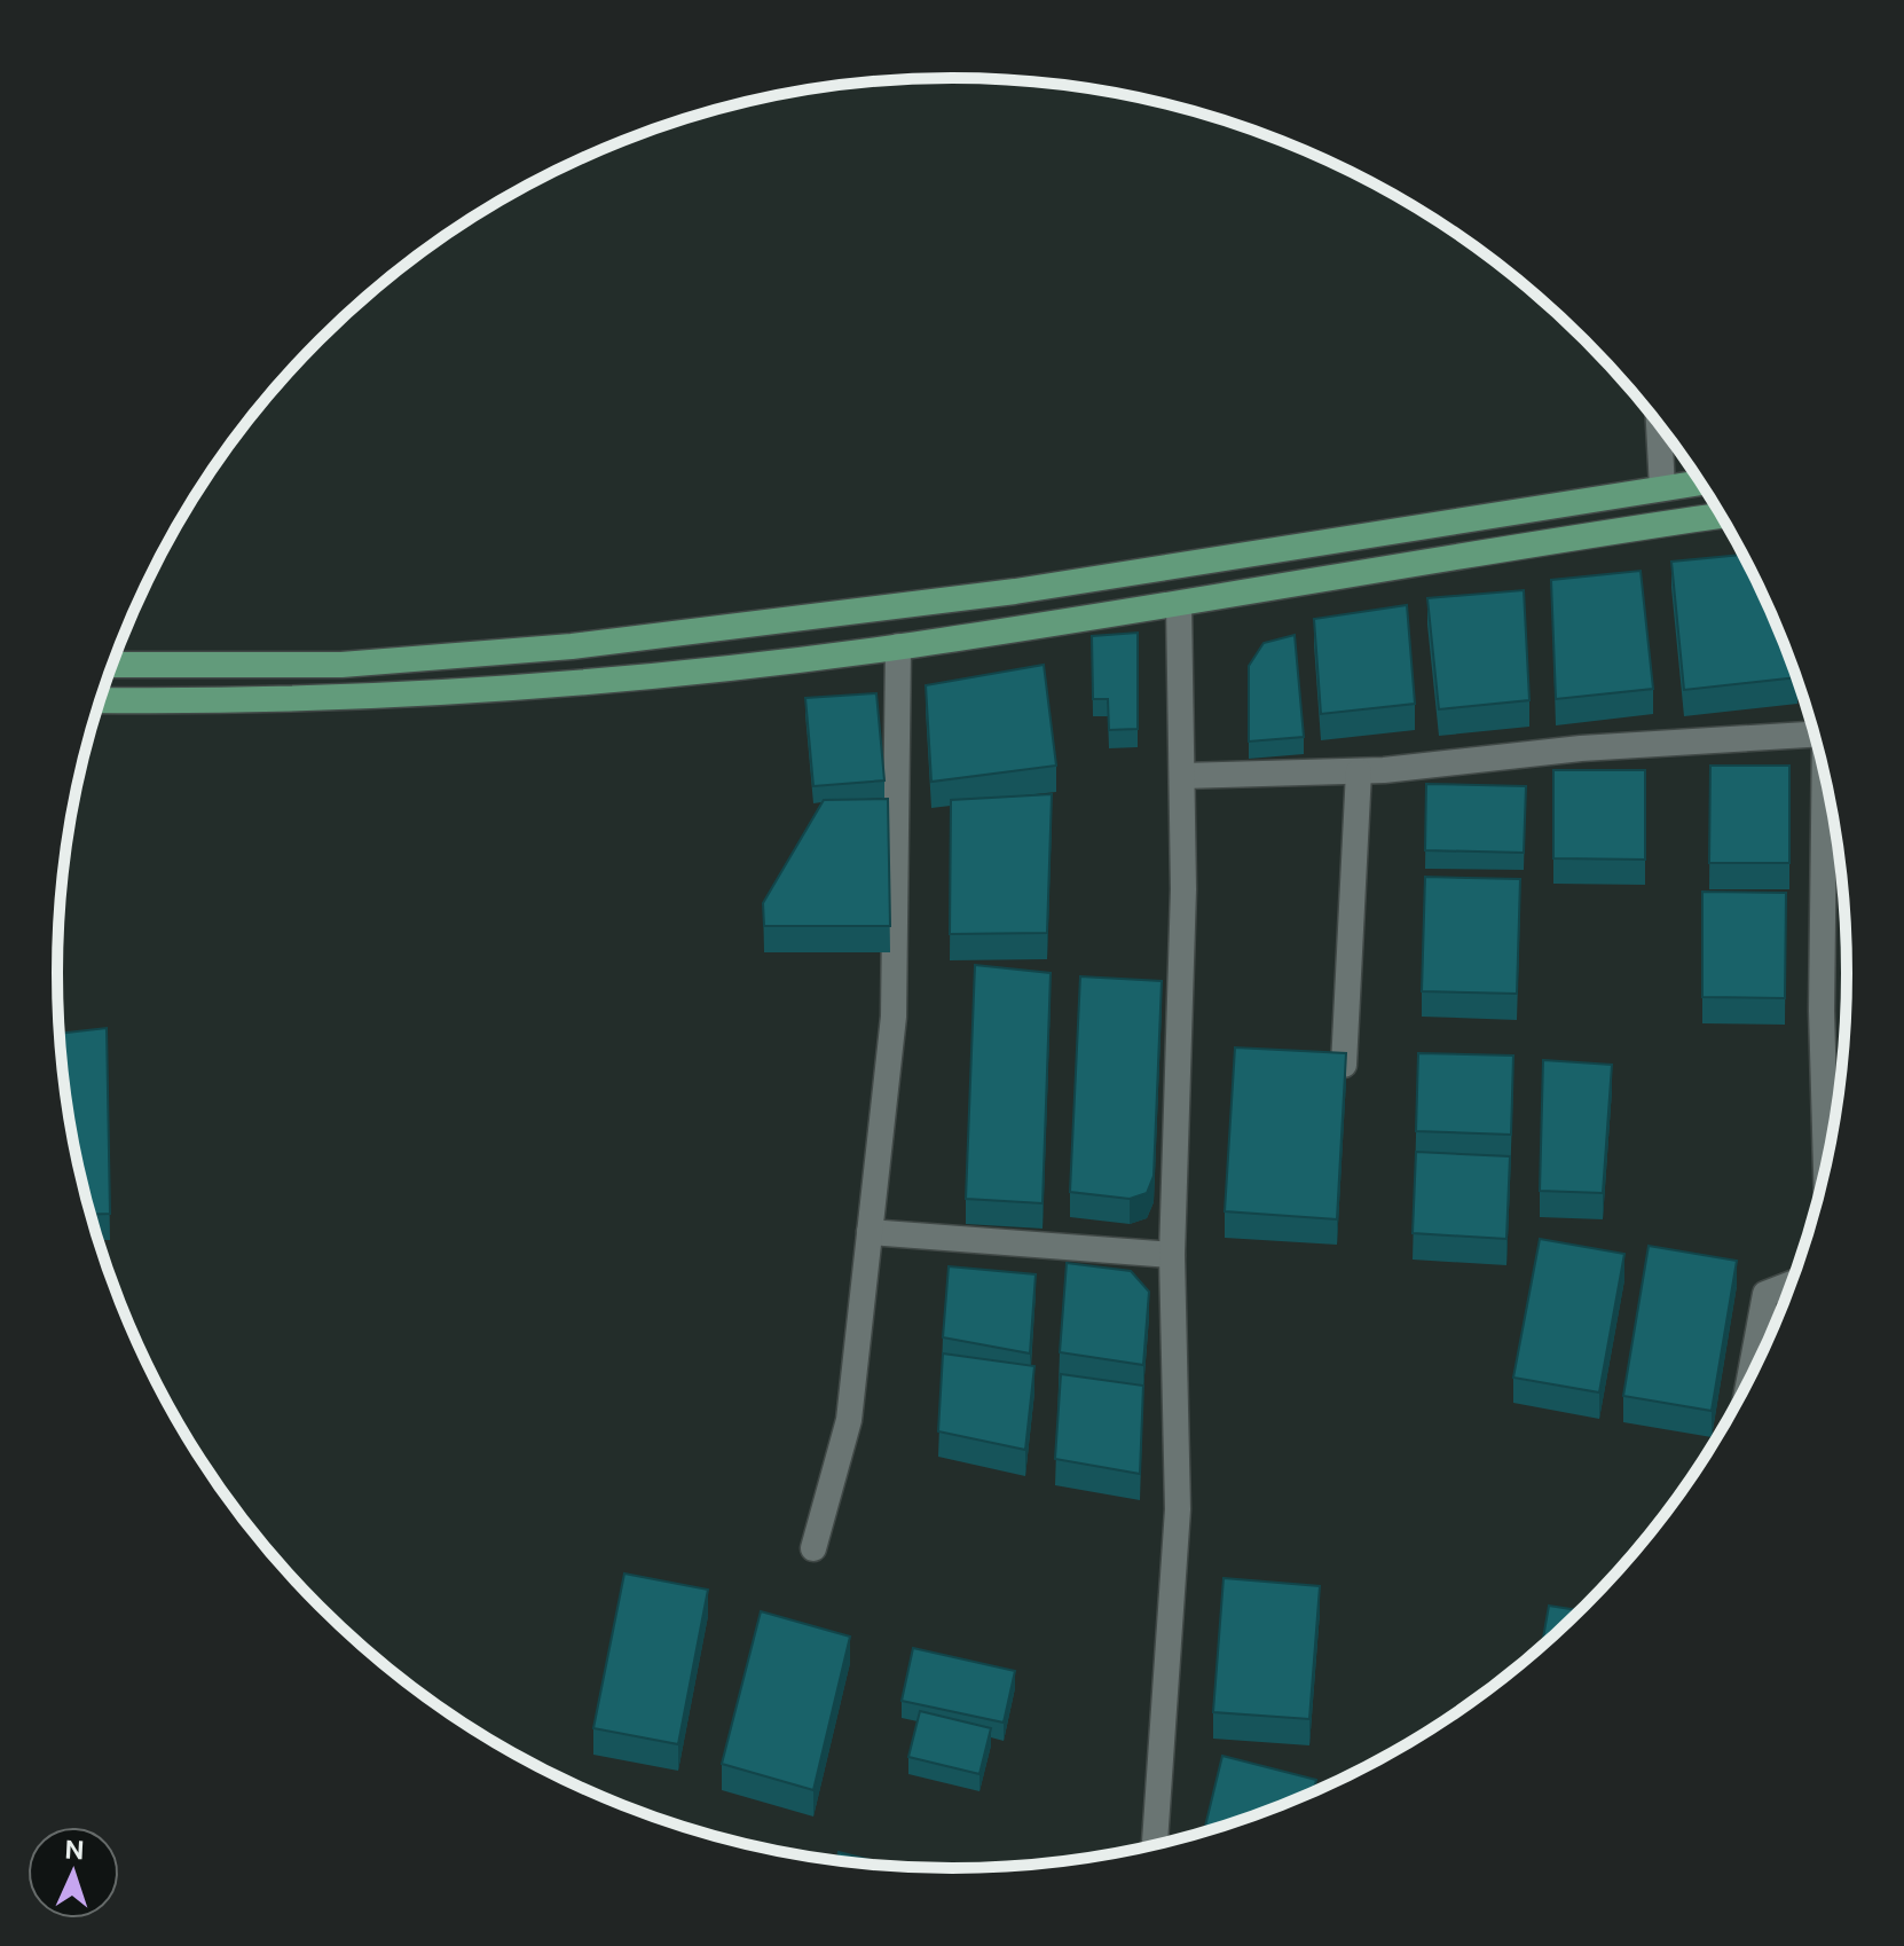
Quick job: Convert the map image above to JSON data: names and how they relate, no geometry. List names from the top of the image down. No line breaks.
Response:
{"north":"top"}
